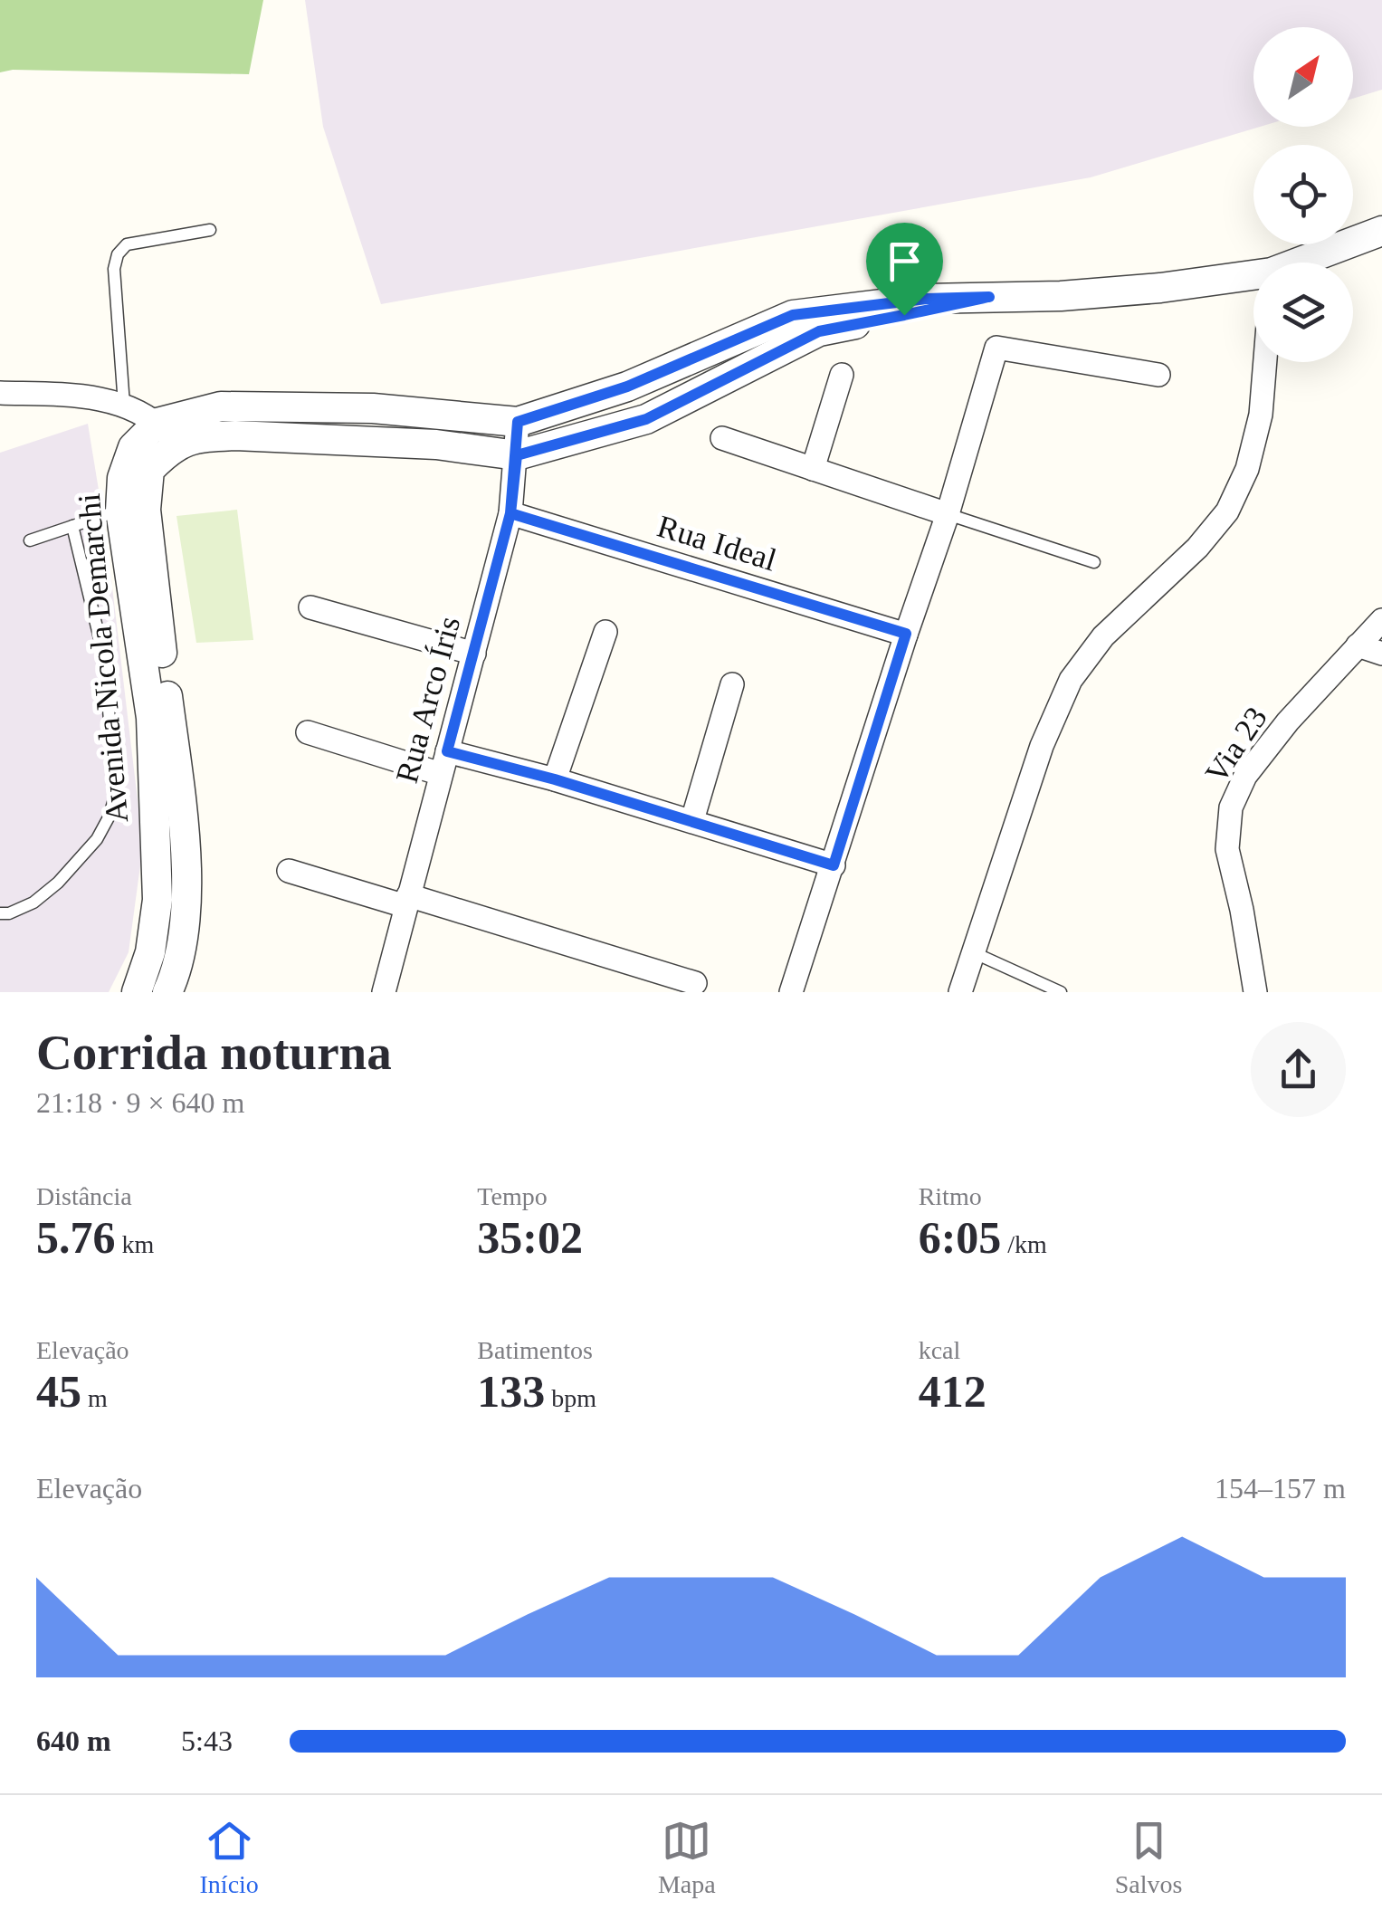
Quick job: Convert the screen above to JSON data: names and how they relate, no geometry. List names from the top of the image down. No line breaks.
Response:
{"streets":{"street":["Rua Ideal","Avenida Nicola Demarchi","Rua Arco Íris","Via 23"]},"crossings":[["Rua Ideal","Rua Arco Íris"]],"north":"top right","page":{"heading":["Corrida noturna","21:18 · 9 × 640 m"],"stats":[["Distância","5.76 km"],["Tempo","35:02"],["Ritmo","6:05 /km"],["Elevação","45 m"],["Batimentos","133 bpm"],["kcal","412"]],"chart":["Elevação","154–157 m"],"list":[{"name":"640 m","note":"5:43"}],"tabs":["Início","Mapa","Salvos"]}}
